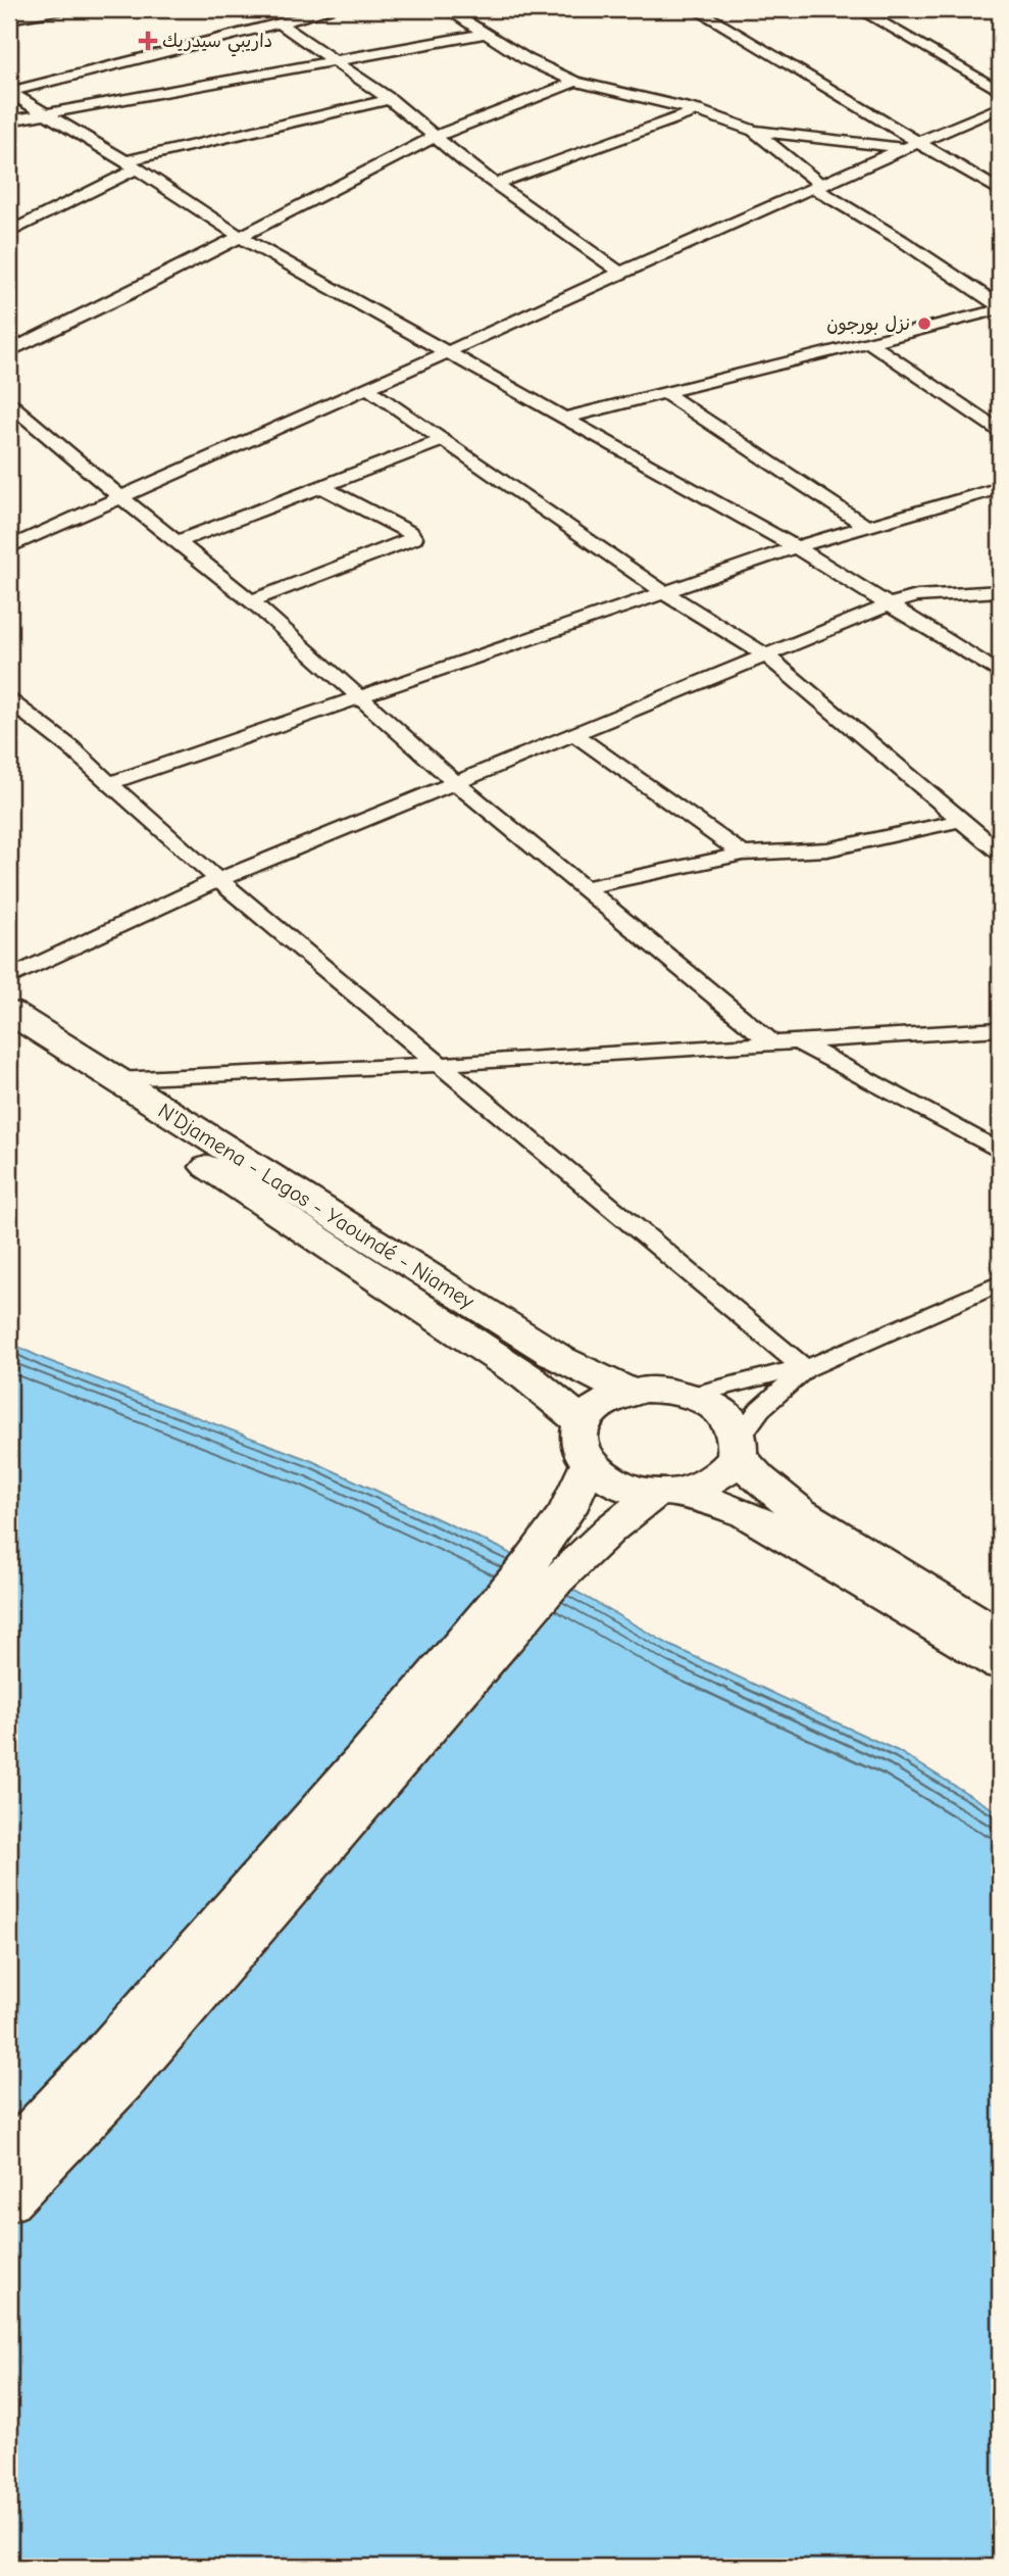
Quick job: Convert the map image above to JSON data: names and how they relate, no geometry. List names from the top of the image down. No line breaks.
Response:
{"streets":{"highway":["N'Djamena - Lagos - Yaoundé - Niamey"]},"places":{"health":["داريبي سيدريك"],"other":["نزل بورجون"]}}
